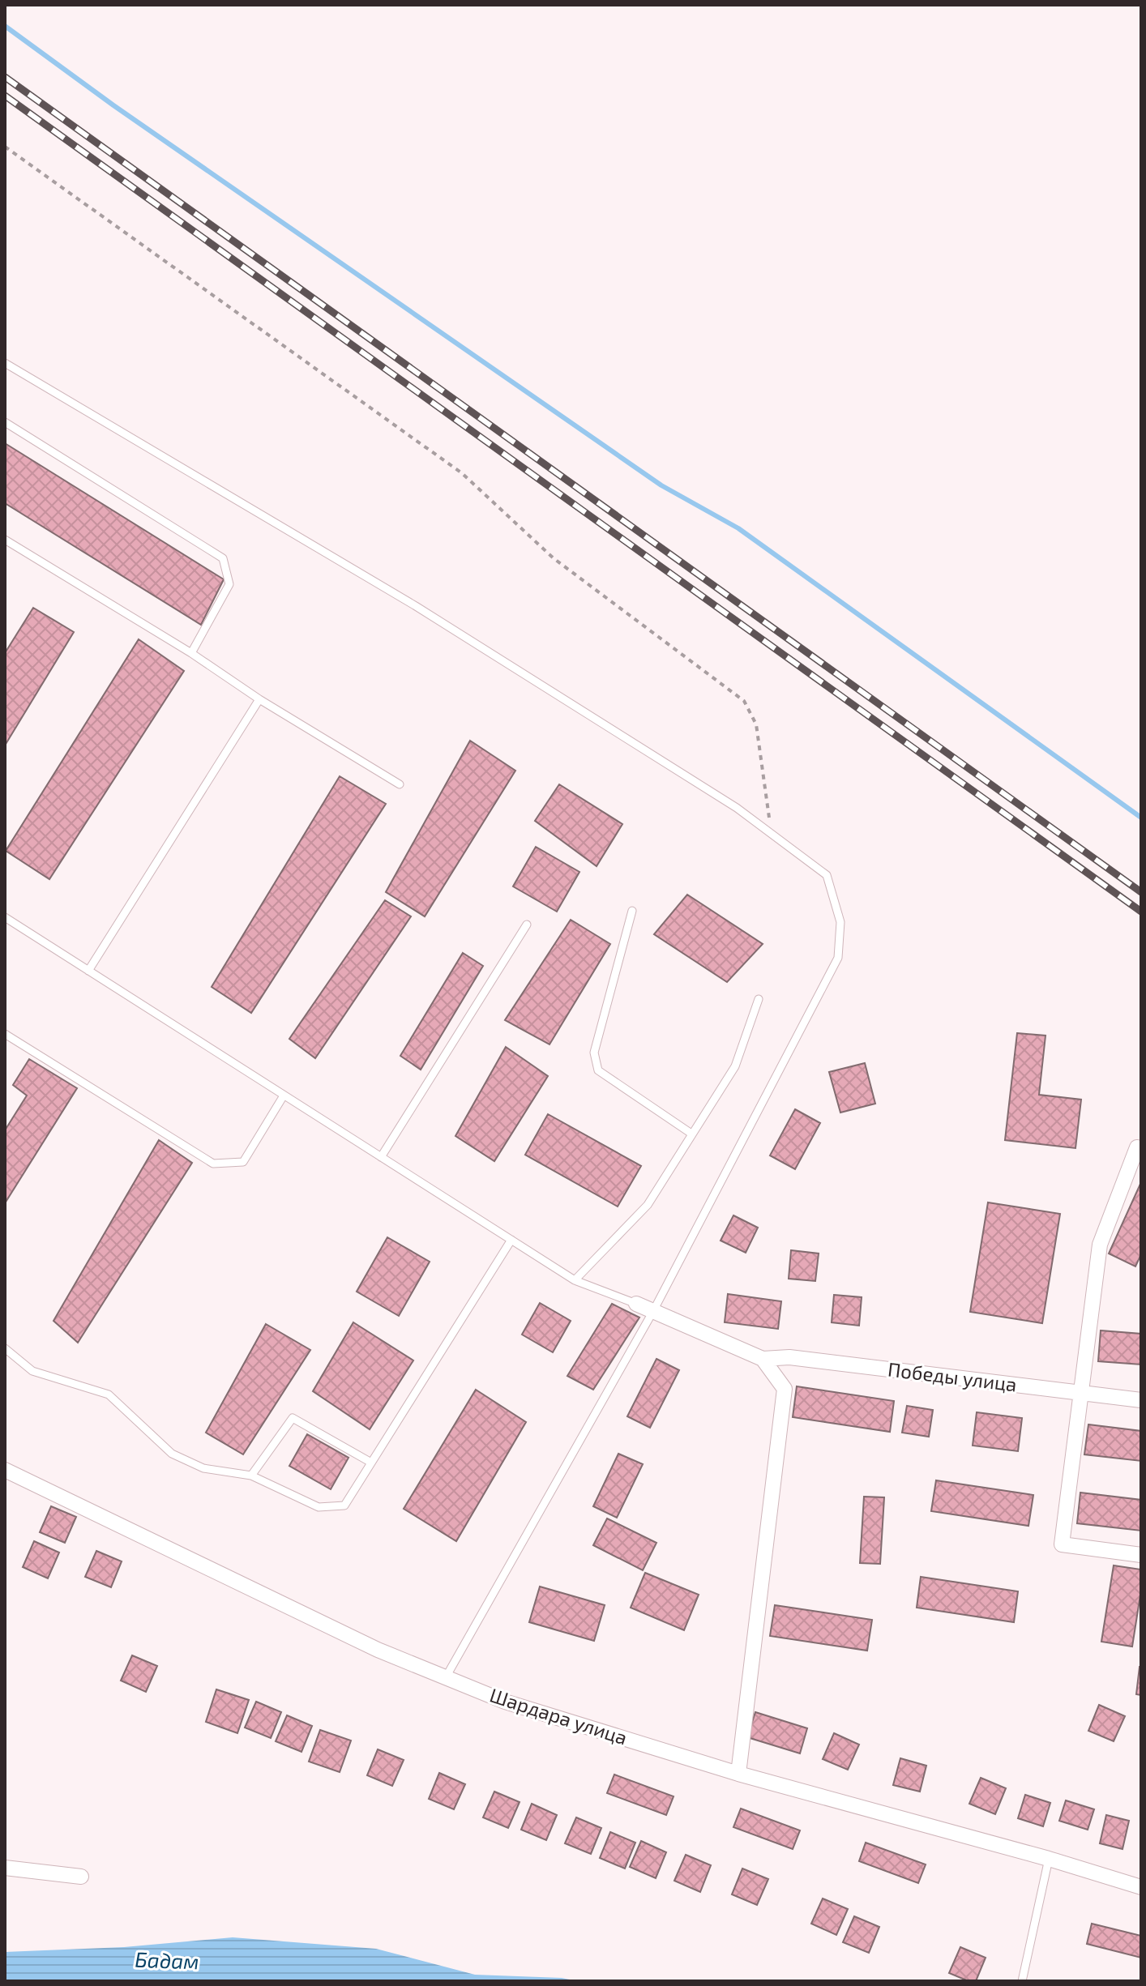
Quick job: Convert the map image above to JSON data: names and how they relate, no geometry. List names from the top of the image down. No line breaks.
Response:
{"streets":{"street":["Победы улица","Шардара улица"]},"water":["Бадам"]}
